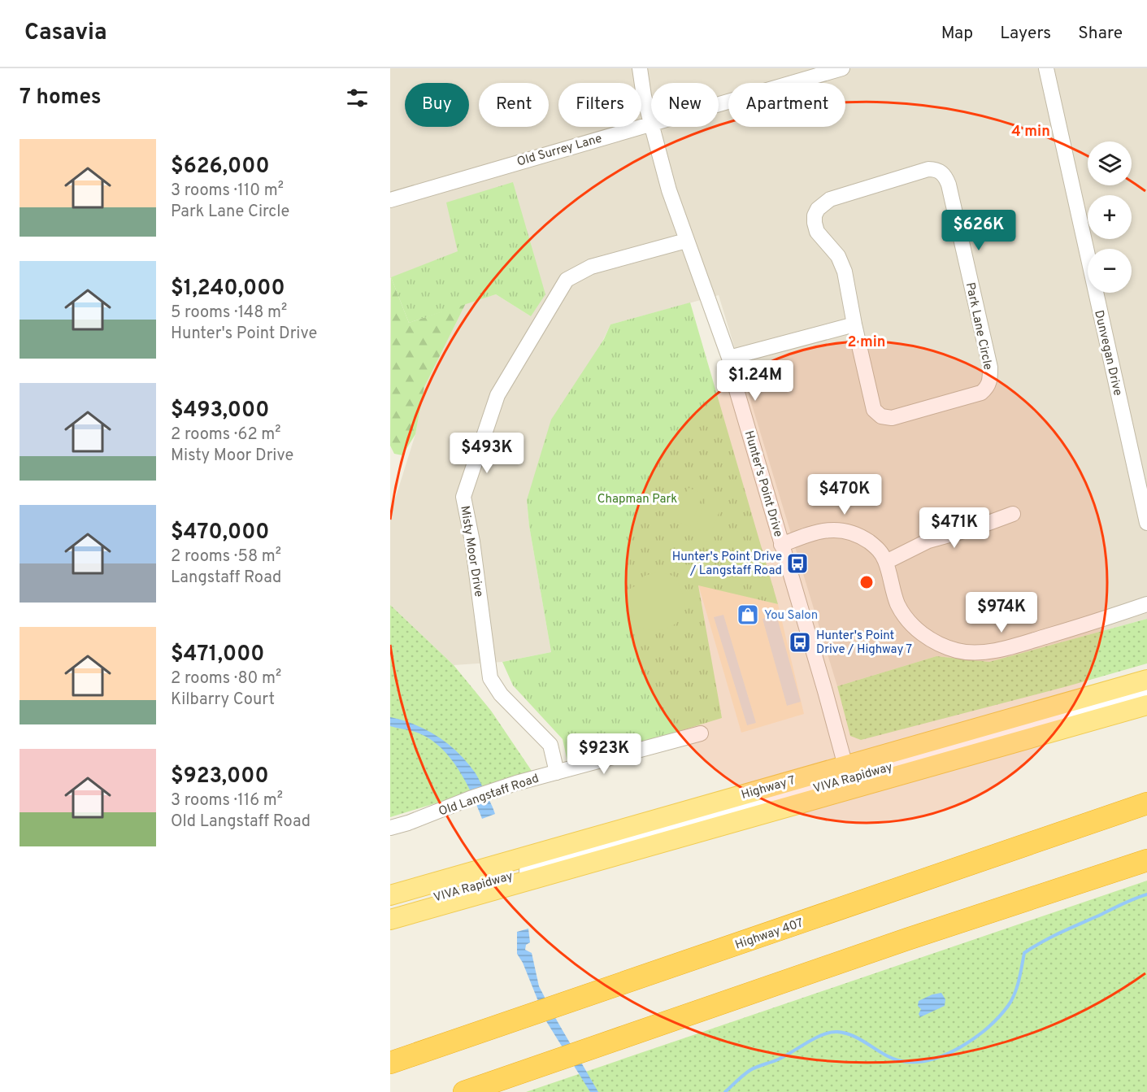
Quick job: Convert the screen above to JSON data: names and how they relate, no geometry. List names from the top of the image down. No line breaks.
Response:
{"streets":{"highway":["Highway 407"],"main road":["Highway 7"],"street":["Old Surrey Lane","Park Lane Circle","Dunvegan Drive","Hunter's Point Drive","Misty Moor Drive","VIVA Rapidway","Old Langstaff Road"]},"crossings":[["Old Surrey Lane","Hunter's Point Drive"],["Hunter's Point Drive","Misty Moor Drive"],["Hunter's Point Drive","VIVA Rapidway"],["Hunter's Point Drive","Highway 7"],["Misty Moor Drive","Old Langstaff Road"],["VIVA Rapidway","Highway 7"]],"parks":["Chapman Park"],"places":{"bus stop":["Hunter's Point Drive / Langstaff Road","Hunter's Point Drive / Highway 7"],"shop":["You Salon"]},"page":{"header":"Casavia","nav":["Map","Layers","Share"],"heading":"7 homes","chip":["Buy","Rent","Filters","New","Apartment"],"list":[{"name":"$626,000","note":"3 rooms · 110 m² · Park Lane Circle"},{"name":"$1,240,000","note":"5 rooms · 148 m² · Hunter's Point Drive"},{"name":"$493,000","note":"2 rooms · 62 m² · Misty Moor Drive"},{"name":"$470,000","note":"2 rooms · 58 m² · Langstaff Road"},{"name":"$471,000","note":"2 rooms · 80 m² · Kilbarry Court"},{"name":"$923,000","note":"3 rooms · 116 m² · Old Langstaff Road"}],"map_buttons":["+","−"],"price":["$626K","$1.24M","$493K","$470K","$471K","$974K","$923K"]},"rings":["4 min","2 min"]}
